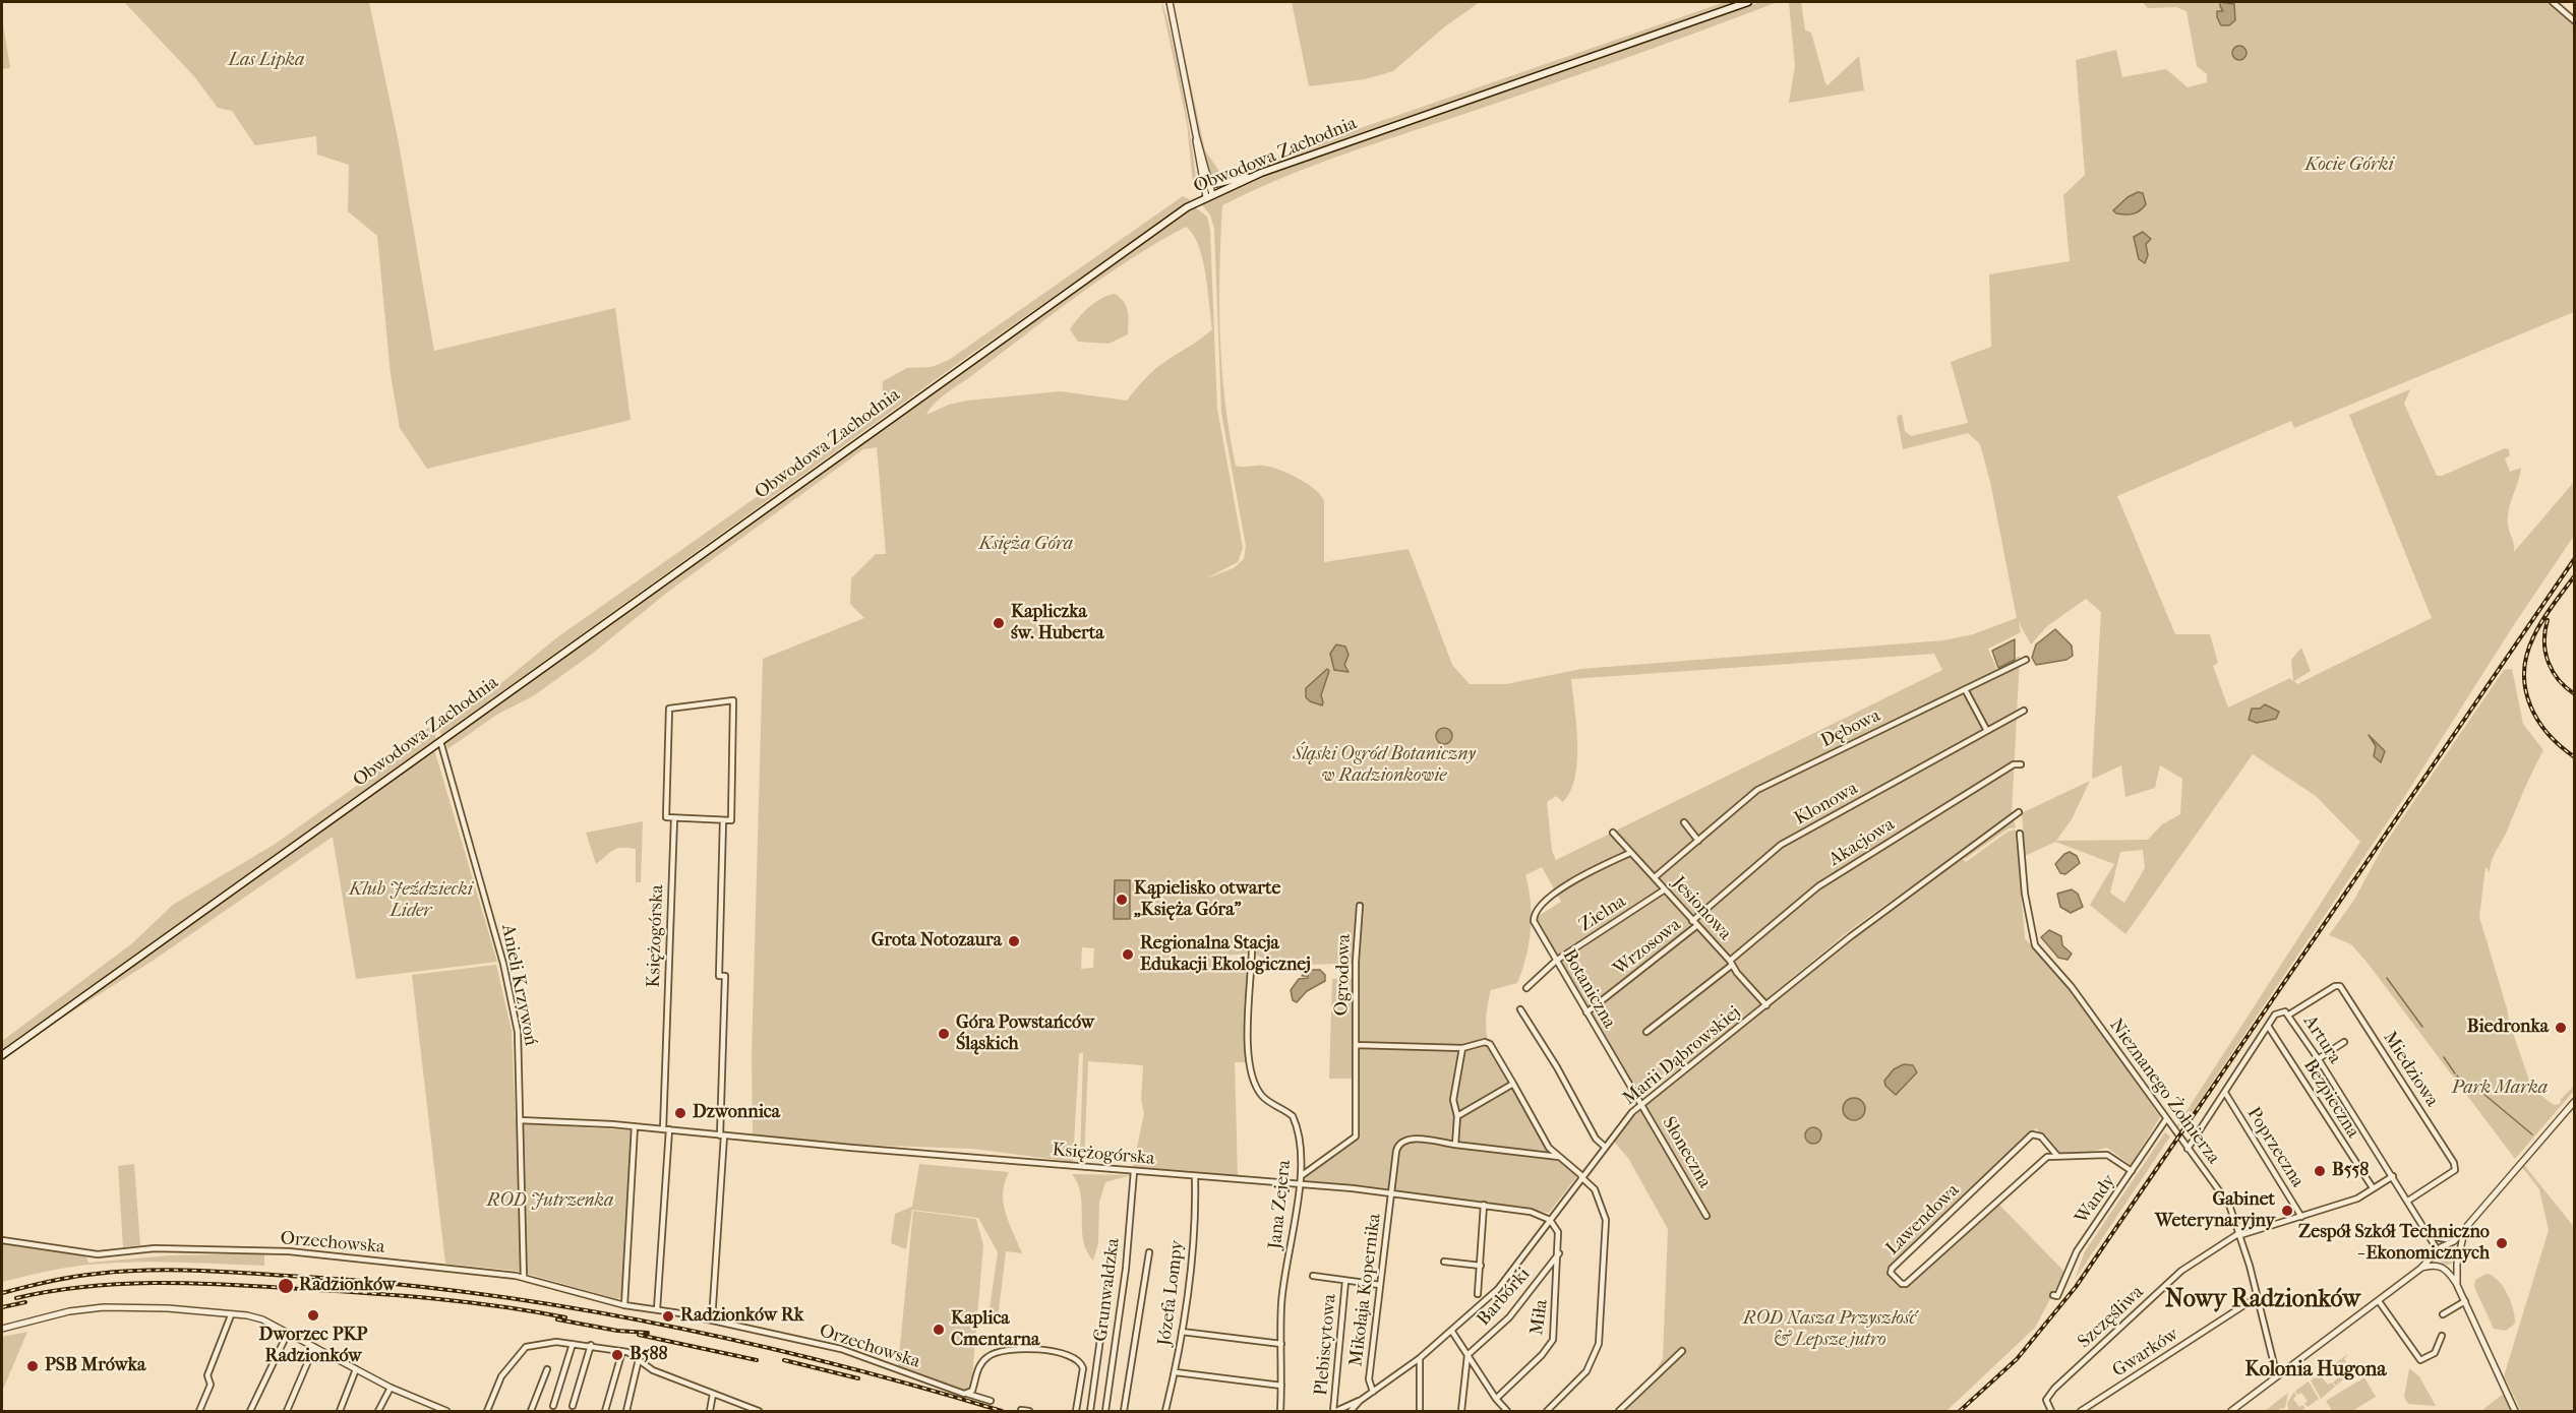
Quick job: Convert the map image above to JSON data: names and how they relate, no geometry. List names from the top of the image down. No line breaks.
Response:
{"streets":{"main road":["Obwodowa Zachodnia"],"street":["Dębowa","Klonowa","Akacjowa","Jesionowa","Zielna","Księżogórska","Wrzosowa","Ogrodowa","Anieli Krzywoń","Botaniczna","Artura","Marii Dąbrowskiej","Miedziowa","Nieznanego Żołnierza","Bezpieczna","Poprzeczna","Słoneczna","Wandy","Jana Zejera","Lawendowa","Orzechowska","Grunwaldzka","Mikołaja Kopernika","Józefa Lompy","Barbórki","Miła","Szczęśliwa","Plebiscytowa","Gwarków"]},"crossings":[["Obwodowa Zachodnia","Anieli Krzywoń"],["Dębowa","Jesionowa"],["Klonowa","Jesionowa"],["Akacjowa","Jesionowa"],["Jesionowa","Zielna"],["Jesionowa","Wrzosowa"],["Jesionowa","Botaniczna"],["Jesionowa","Marii Dąbrowskiej"],["Zielna","Botaniczna"],["Księżogórska","Anieli Krzywoń"],["Księżogórska","Marii Dąbrowskiej"],["Księżogórska","Jana Zejera"],["Księżogórska","Grunwaldzka"],["Księżogórska","Mikołaja Kopernika"],["Księżogórska","Józefa Lompy"],["Księżogórska","Miła"],["Wrzosowa","Botaniczna"],["Ogrodowa","Jana Zejera"],["Anieli Krzywoń","Orzechowska"],["Botaniczna","Marii Dąbrowskiej"],["Botaniczna","Słoneczna"],["Artura","Miedziowa"],["Artura","Bezpieczna"],["Artura","Szczęśliwa"],["Marii Dąbrowskiej","Słoneczna"],["Marii Dąbrowskiej","Mikołaja Kopernika"],["Marii Dąbrowskiej","Miła"],["Nieznanego Żołnierza","Wandy"],["Nieznanego Żołnierza","Szczęśliwa"],["Nieznanego Żołnierza","Gwarków"],["Poprzeczna","Szczęśliwa"],["Wandy","Lawendowa"],["Mikołaja Kopernika","Plebiscytowa"],["Barbórki","Miła"]],"districts":["Nowy Radzionków","Kolonia Hugona"],"parks":["Las Lipka","Kocie Górki","Księża Góra","Śląski Ogród Botaniczny w Radzionkowie","Klub Jeździecki Lider","Park Marka","ROD Jutrzenka","ROD Nasza Przyszłość & Lepsze jutro"],"places":["Kapliczka św. Huberta","Kąpielisko otwarte „Księża Góra”","Grota Notozaura","Regionalna Stacja Edukacji Ekologicznej","Biedronka","Góra Powstańców Śląskich","Dzwonnica","B558","Gabinet Weterynaryjny","Zespół Szkół Techniczno - Ekonomicznych","Radzionków","Dworzec PKP Radzionków","Radzionków Rk","Kaplica Cmentarna","B588","PSB Mrówka"]}
